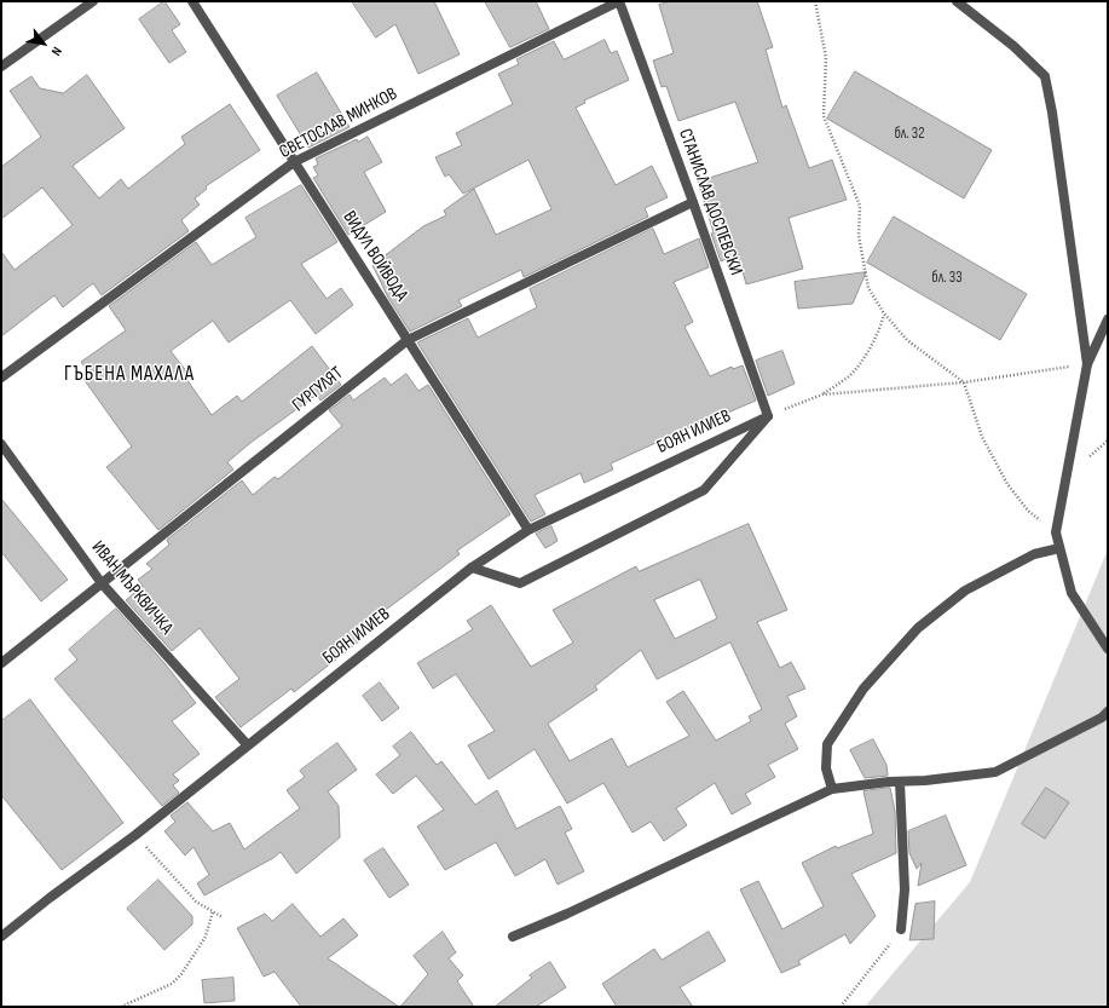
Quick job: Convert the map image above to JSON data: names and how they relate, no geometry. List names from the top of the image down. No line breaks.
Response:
{"streets":{"street":["СВЕТОСЛАВ МИНКОВ","СТАНИСЛАВ ДОСПЕВСКИ","ВИДУЛ ВОЙВОДА","ГУРГУЛЯТ","БОЯН ИЛИЕВ","ИВАН МЪРКВИЧКА"]},"crossings":[["СВЕТОСЛАВ МИНКОВ","СТАНИСЛАВ ДОСПЕВСКИ"],["СВЕТОСЛАВ МИНКОВ","ВИДУЛ ВОЙВОДА"],["СТАНИСЛАВ ДОСПЕВСКИ","ГУРГУЛЯТ"],["СТАНИСЛАВ ДОСПЕВСКИ","БОЯН ИЛИЕВ"],["ВИДУЛ ВОЙВОДА","ГУРГУЛЯТ"],["ВИДУЛ ВОЙВОДА","БОЯН ИЛИЕВ"],["ГУРГУЛЯТ","ИВАН МЪРКВИЧКА"],["БОЯН ИЛИЕВ","ИВАН МЪРКВИЧКА"]],"districts":["ГЪБЕНА МАХАЛА"],"house_numbers":["бл. 32","бл. 33"],"north":"bottom right"}
